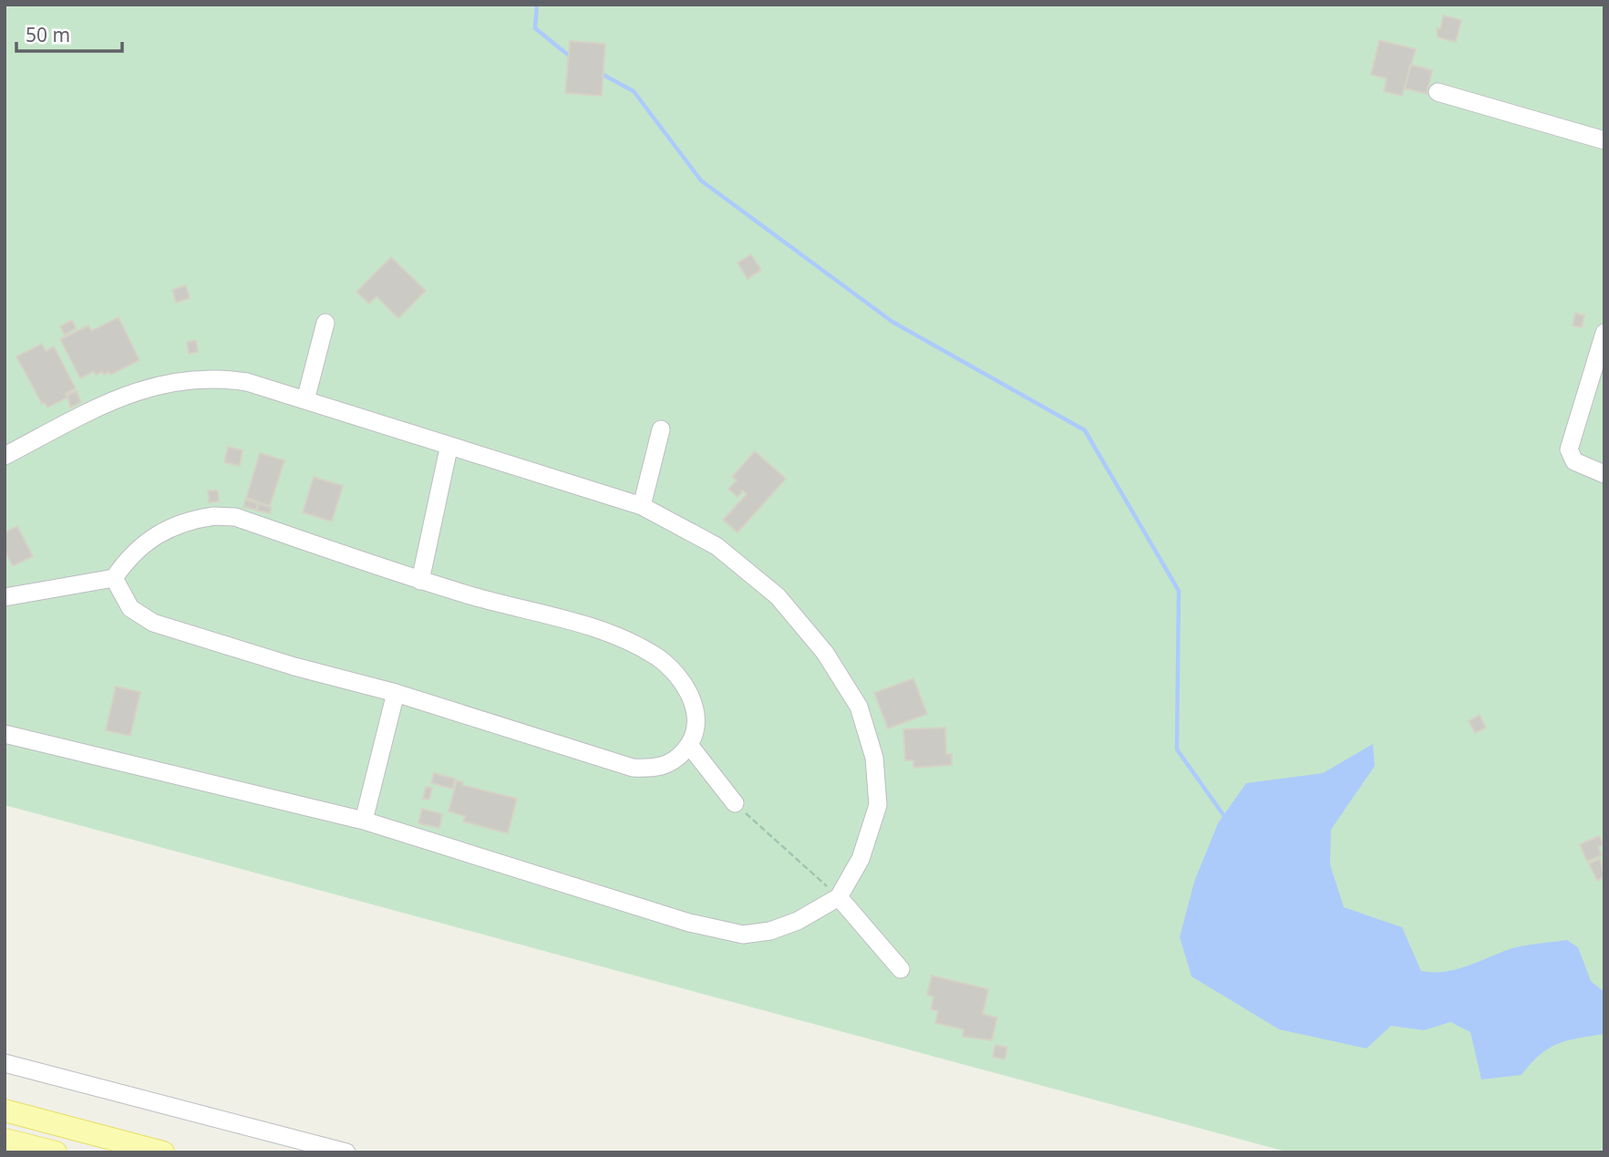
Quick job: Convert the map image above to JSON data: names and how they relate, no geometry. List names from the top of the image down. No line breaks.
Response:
{"scale_bar":"50 m"}
